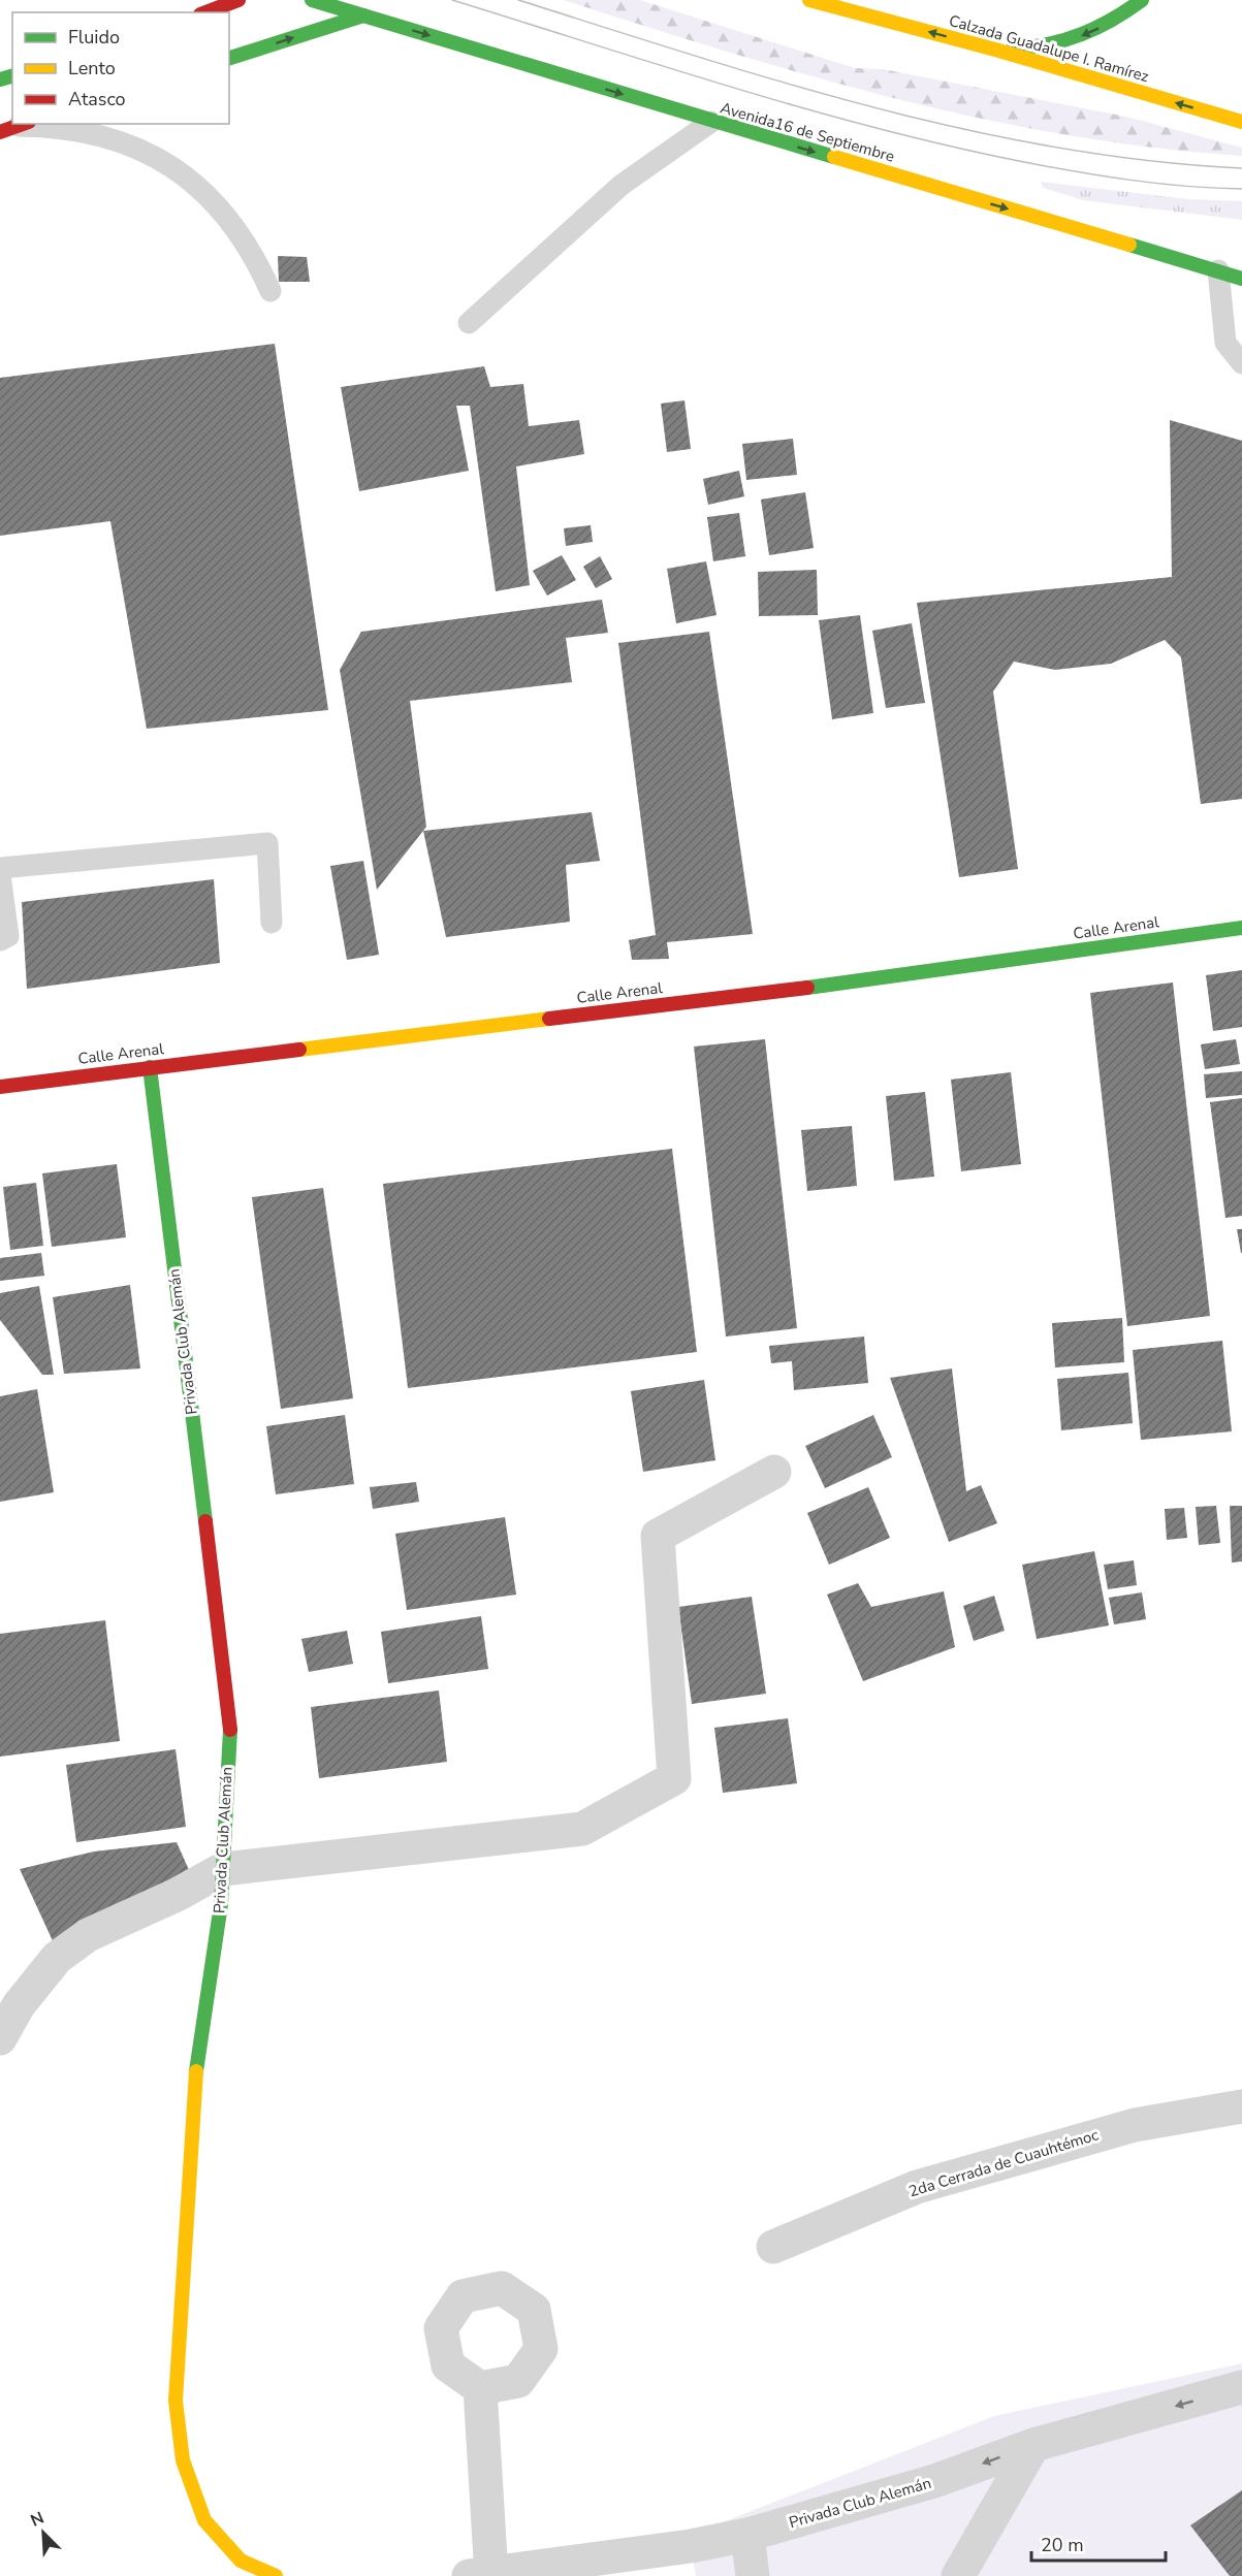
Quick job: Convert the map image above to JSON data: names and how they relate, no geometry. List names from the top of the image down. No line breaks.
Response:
{"streets":{"street":["Calzada Guadalupe I. Ramírez","Avenida16 de Septiembre","Calle Arenal","Privada Club Alemán","2da Cerrada de Cuauhtémoc"]},"crossings":[["Calle Arenal","Privada Club Alemán"]],"one_way":["Calzada Guadalupe I. Ramírez","Avenida16 de Septiembre"],"legend":["Fluido","Lento","Atasco"],"scale_bar":"20 m","north":"top left"}
